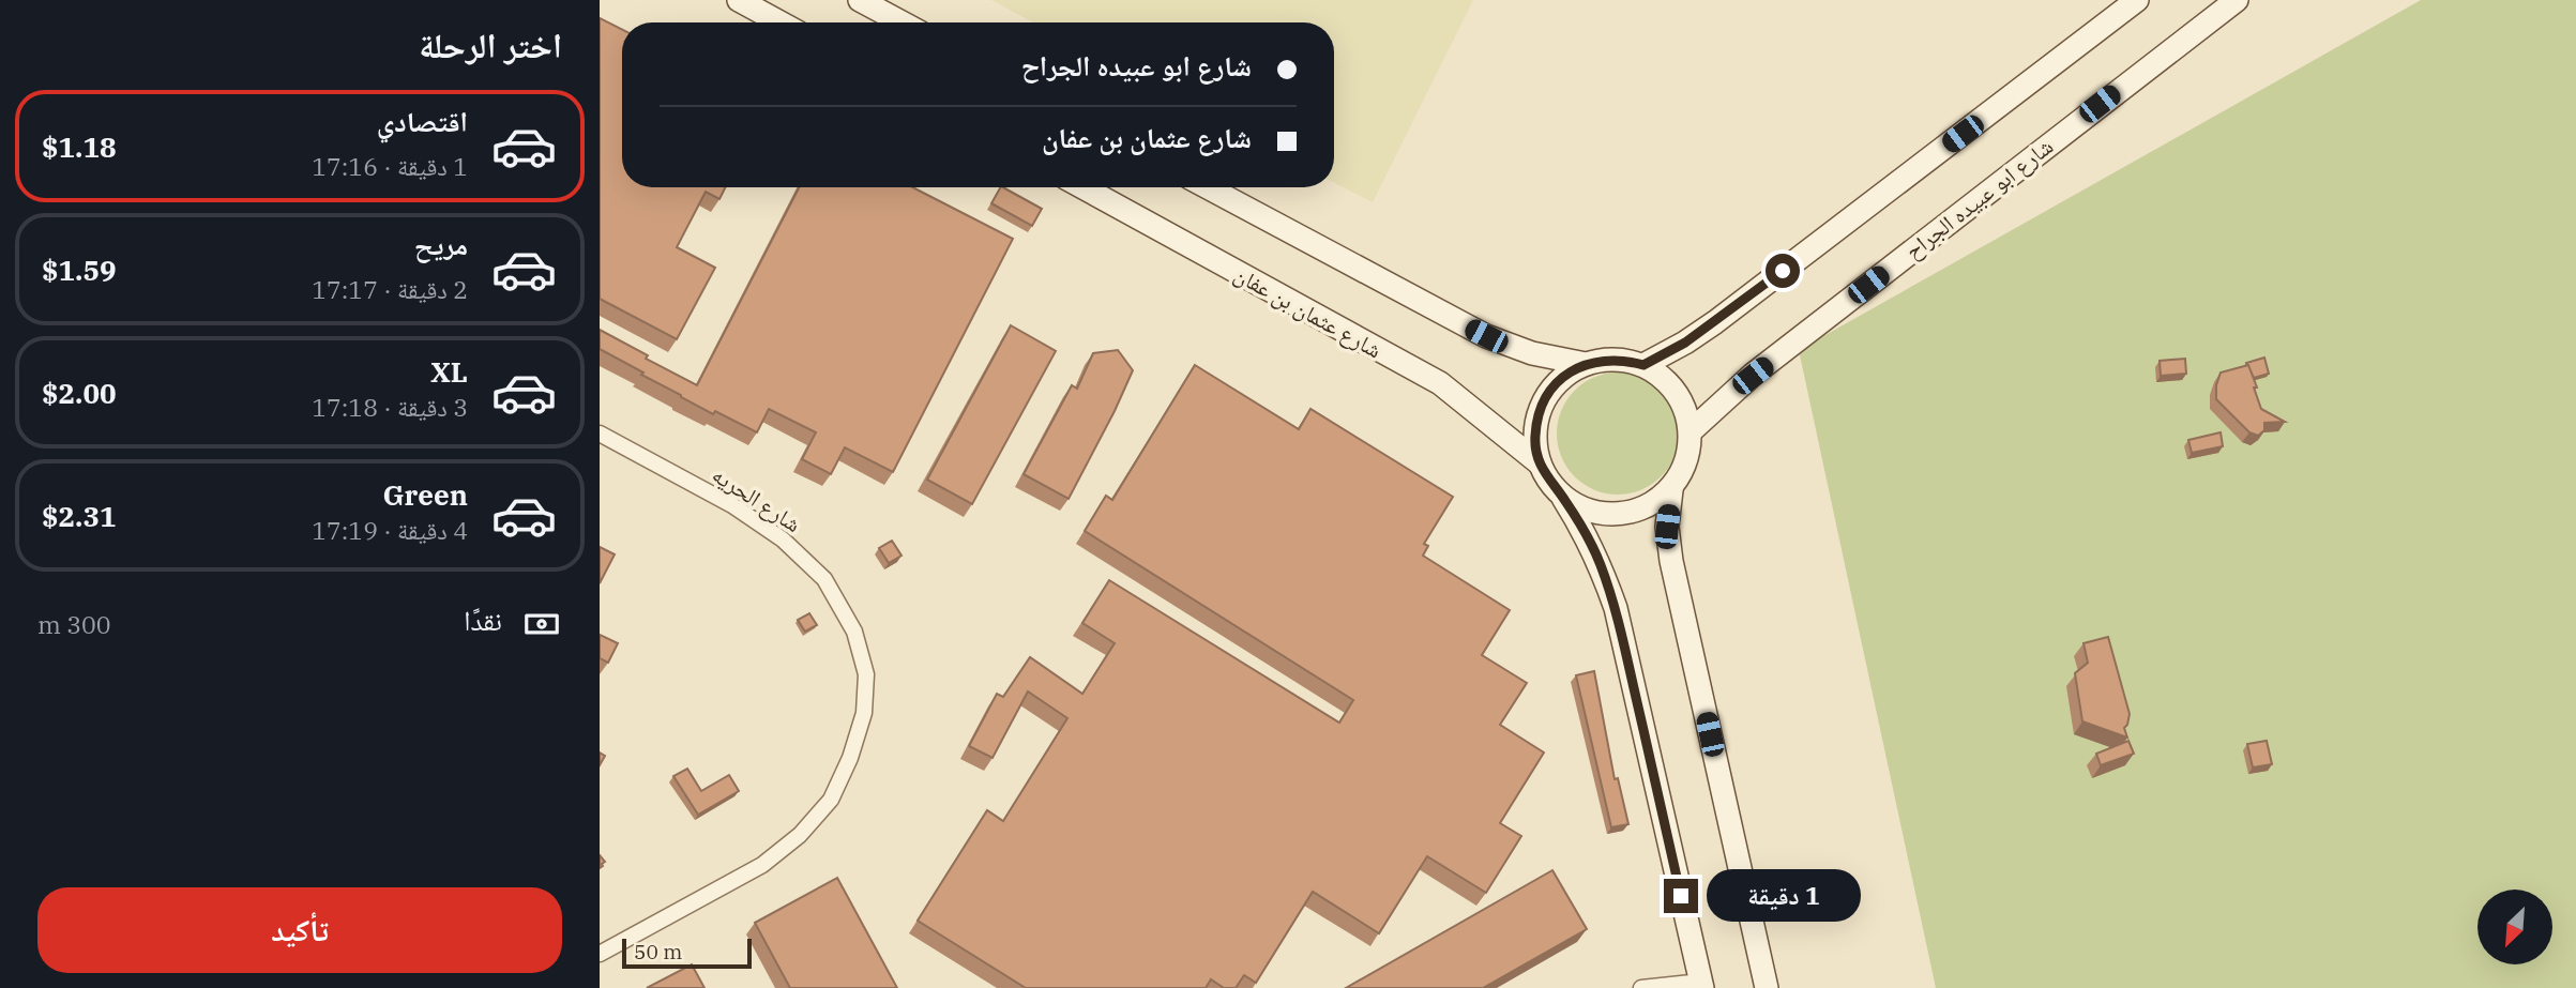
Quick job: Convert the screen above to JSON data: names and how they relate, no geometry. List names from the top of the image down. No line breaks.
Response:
{"streets":{"main road":["شارع ابو عبيده الجراح","شارع عثمان بن عفان"],"street":["شارع الحريه"]},"crossings":[["شارع ابو عبيده الجراح","شارع عثمان بن عفان"]],"scale_bar":"50 m","north":"bottom left","page":{"heading":"اختر الرحلة","banner":["شارع ابو عبيده الجراح","شارع عثمان بن عفان"],"list":[{"name":"اقتصادي","note":"1 دقيقة · 17:16","value":"$1.18"},{"name":"مريح","note":"2 دقيقة · 17:17","value":"$1.59"},{"name":"XL","note":"3 دقيقة · 17:18","value":"$2.00"},{"name":"Green","note":"4 دقيقة · 17:19","value":"$2.31"}],"pay":["نقدًا","300 m"],"bubble":"1 دقيقة","buttons":"تأكيد","scale":"50 m"}}
